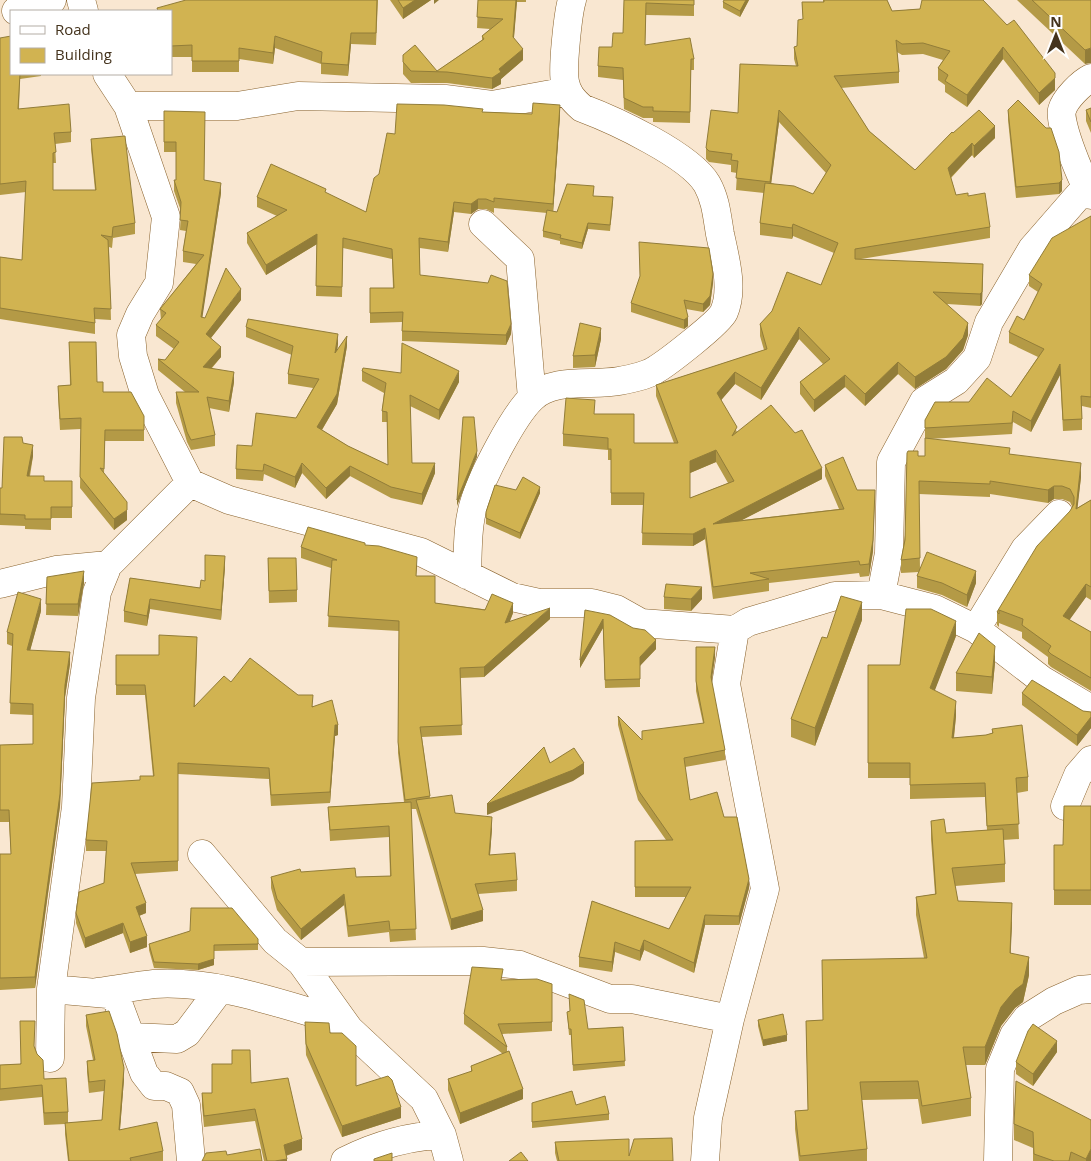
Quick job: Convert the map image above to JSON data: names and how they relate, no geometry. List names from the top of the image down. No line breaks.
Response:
{"legend":["Road","Building"],"north":"top"}
